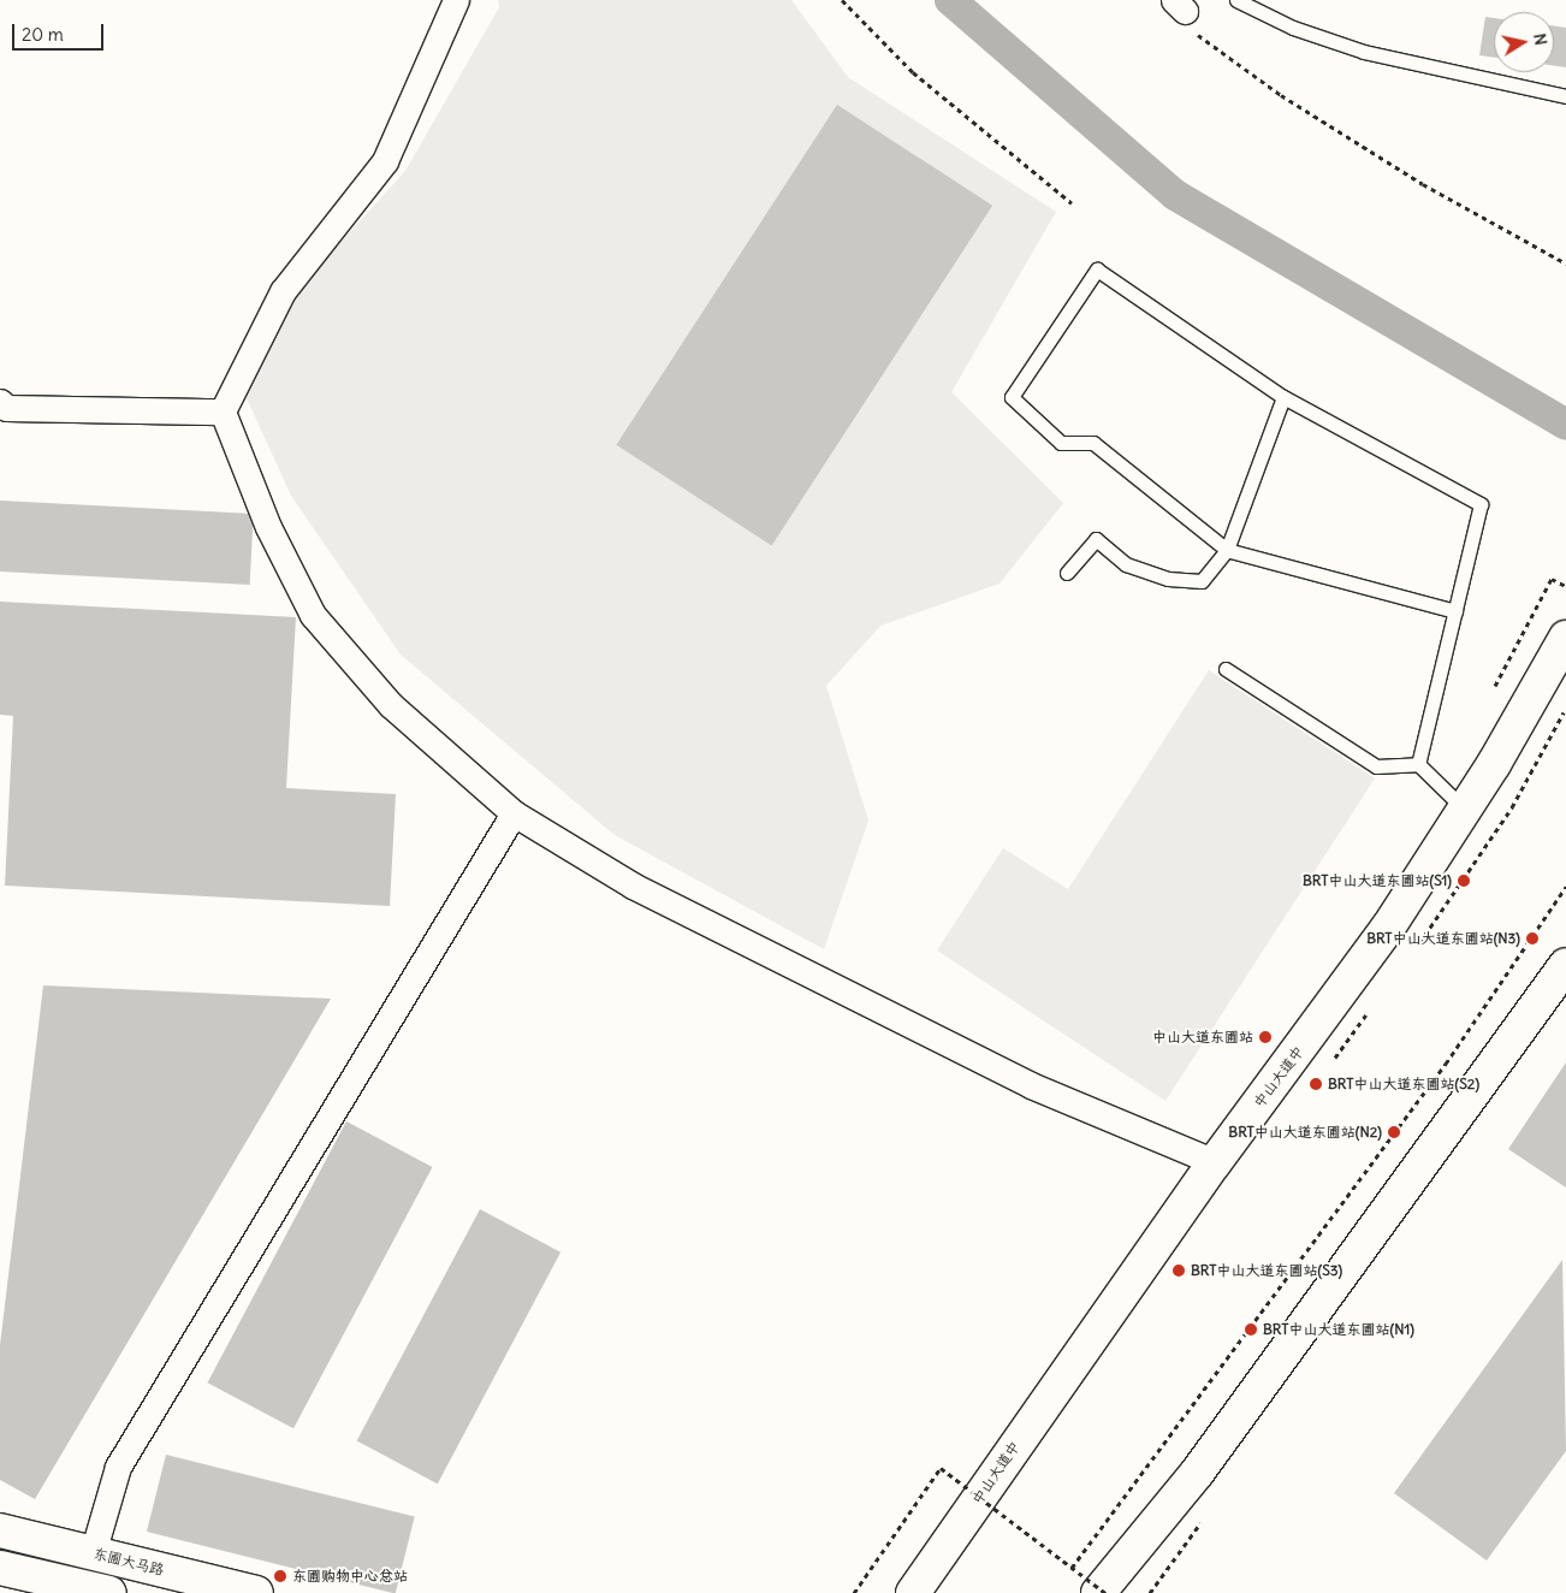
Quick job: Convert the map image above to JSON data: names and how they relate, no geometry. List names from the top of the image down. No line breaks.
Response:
{"streets":{"main road":["中山大道中","东圃大马路"]},"places":["BRT中山大道东圃站(S1)","BRT中山大道东圃站(N3)","中山大道东圃站","BRT中山大道东圃站(S2)","BRT中山大道东圃站(N2)","BRT中山大道东圃站(S3)","BRT中山大道东圃站(N1)","东圃购物中心总站"],"scale_bar":"20 m","north":"right"}
